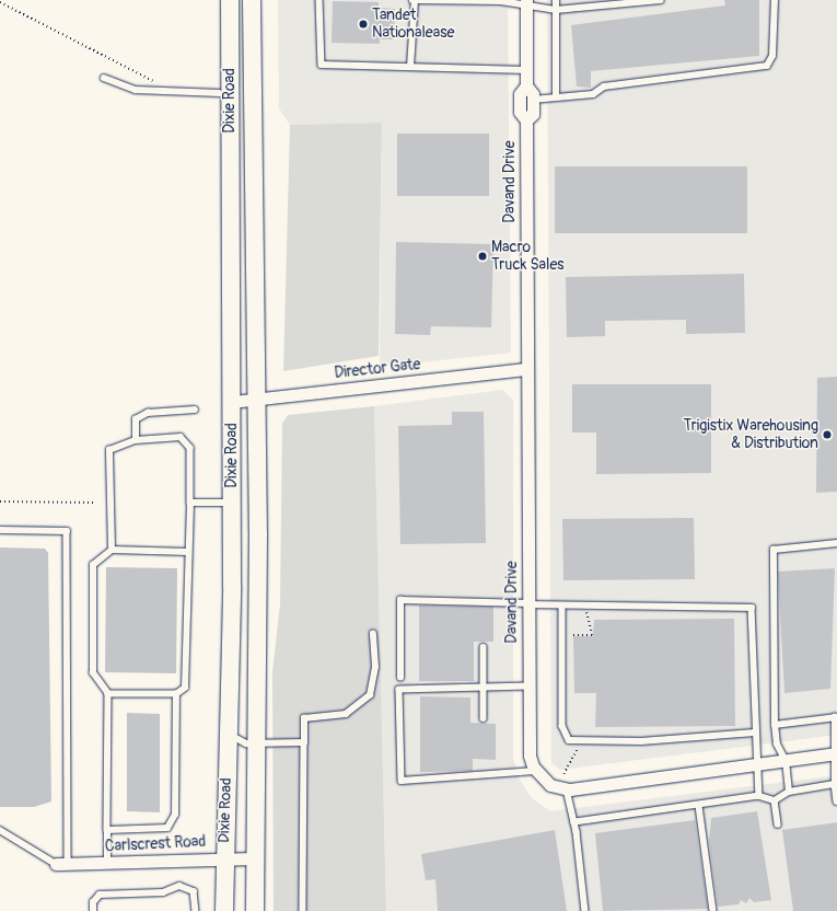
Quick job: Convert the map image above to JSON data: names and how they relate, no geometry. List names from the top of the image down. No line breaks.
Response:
{"streets":{"main road":["Dixie Road"],"street":["Davand Drive","Director Gate","Carlscrest Road"]},"crossings":[["Dixie Road","Director Gate"],["Dixie Road","Carlscrest Road"],["Davand Drive","Director Gate"]],"places":["Tandet Nationalease","Macro Truck Sales","Trigistix Warehousing & Distribution"]}
